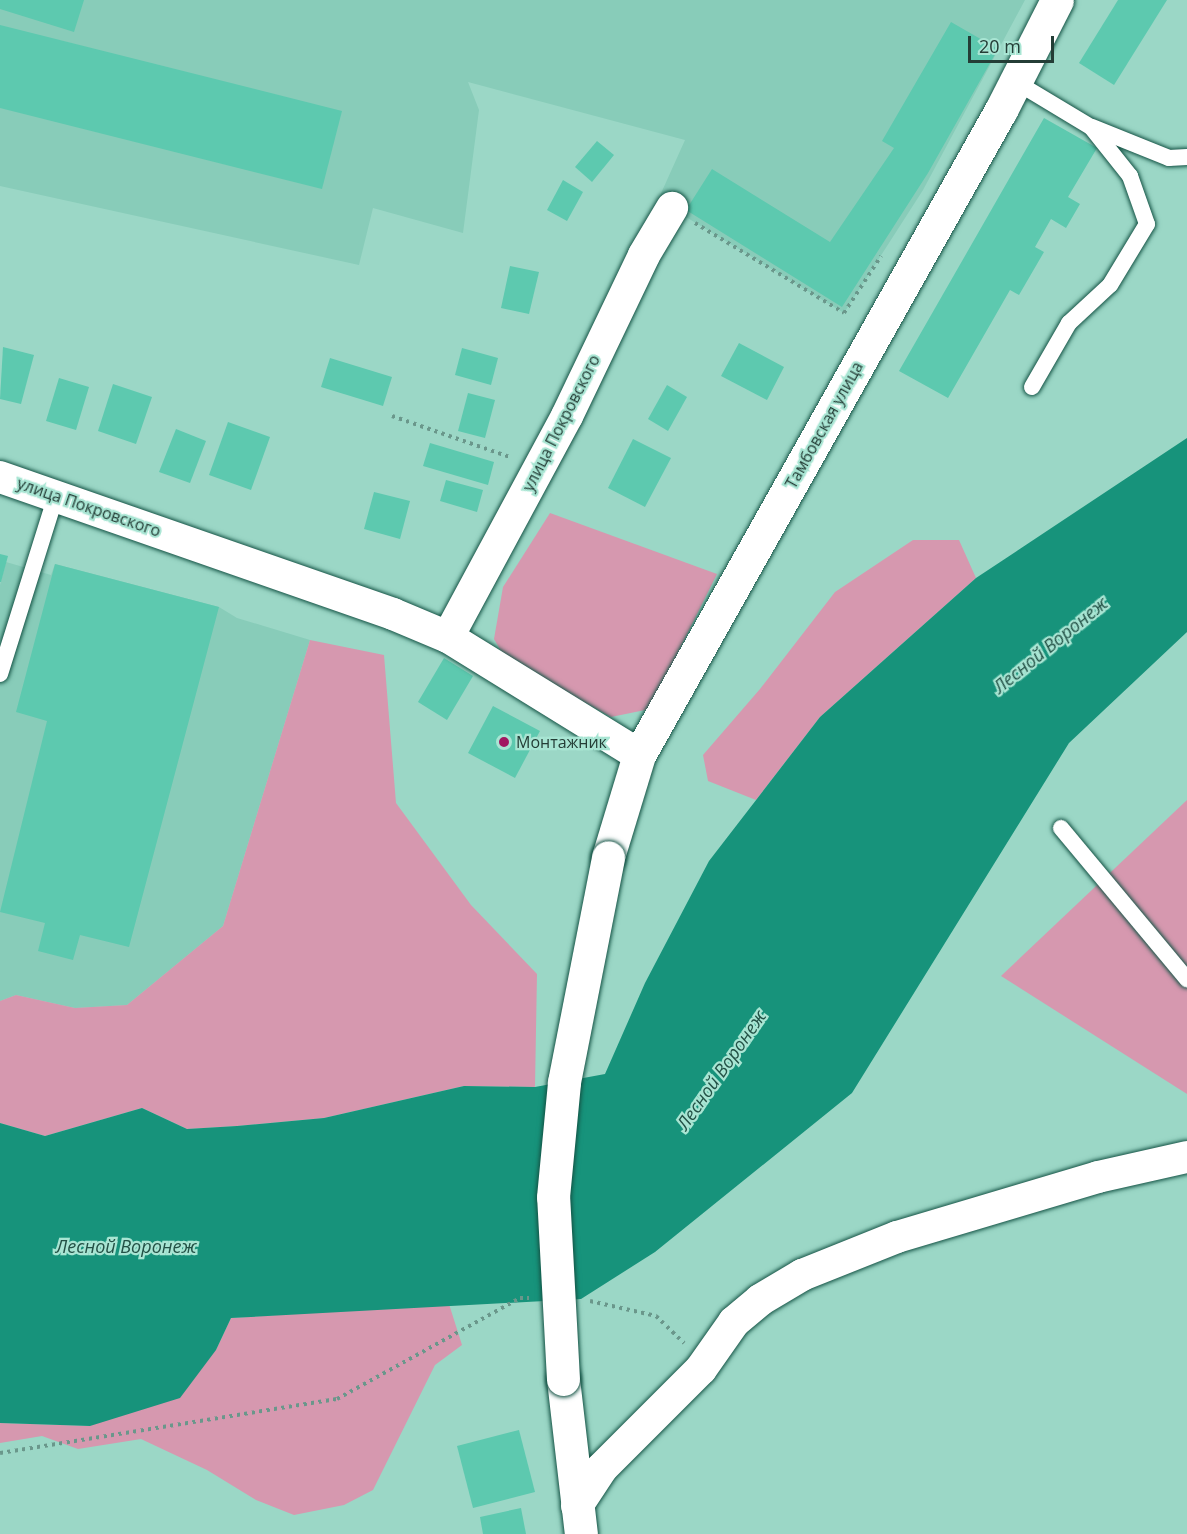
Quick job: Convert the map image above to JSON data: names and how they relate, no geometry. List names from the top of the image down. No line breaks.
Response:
{"streets":{"main road":["Тамбовская улица"],"street":["улица Покровского"]},"crossings":[["улица Покровского","Тамбовская улица"]],"water":["Лесной Воронеж"],"places":["Монтажник"],"scale_bar":"20 m"}
